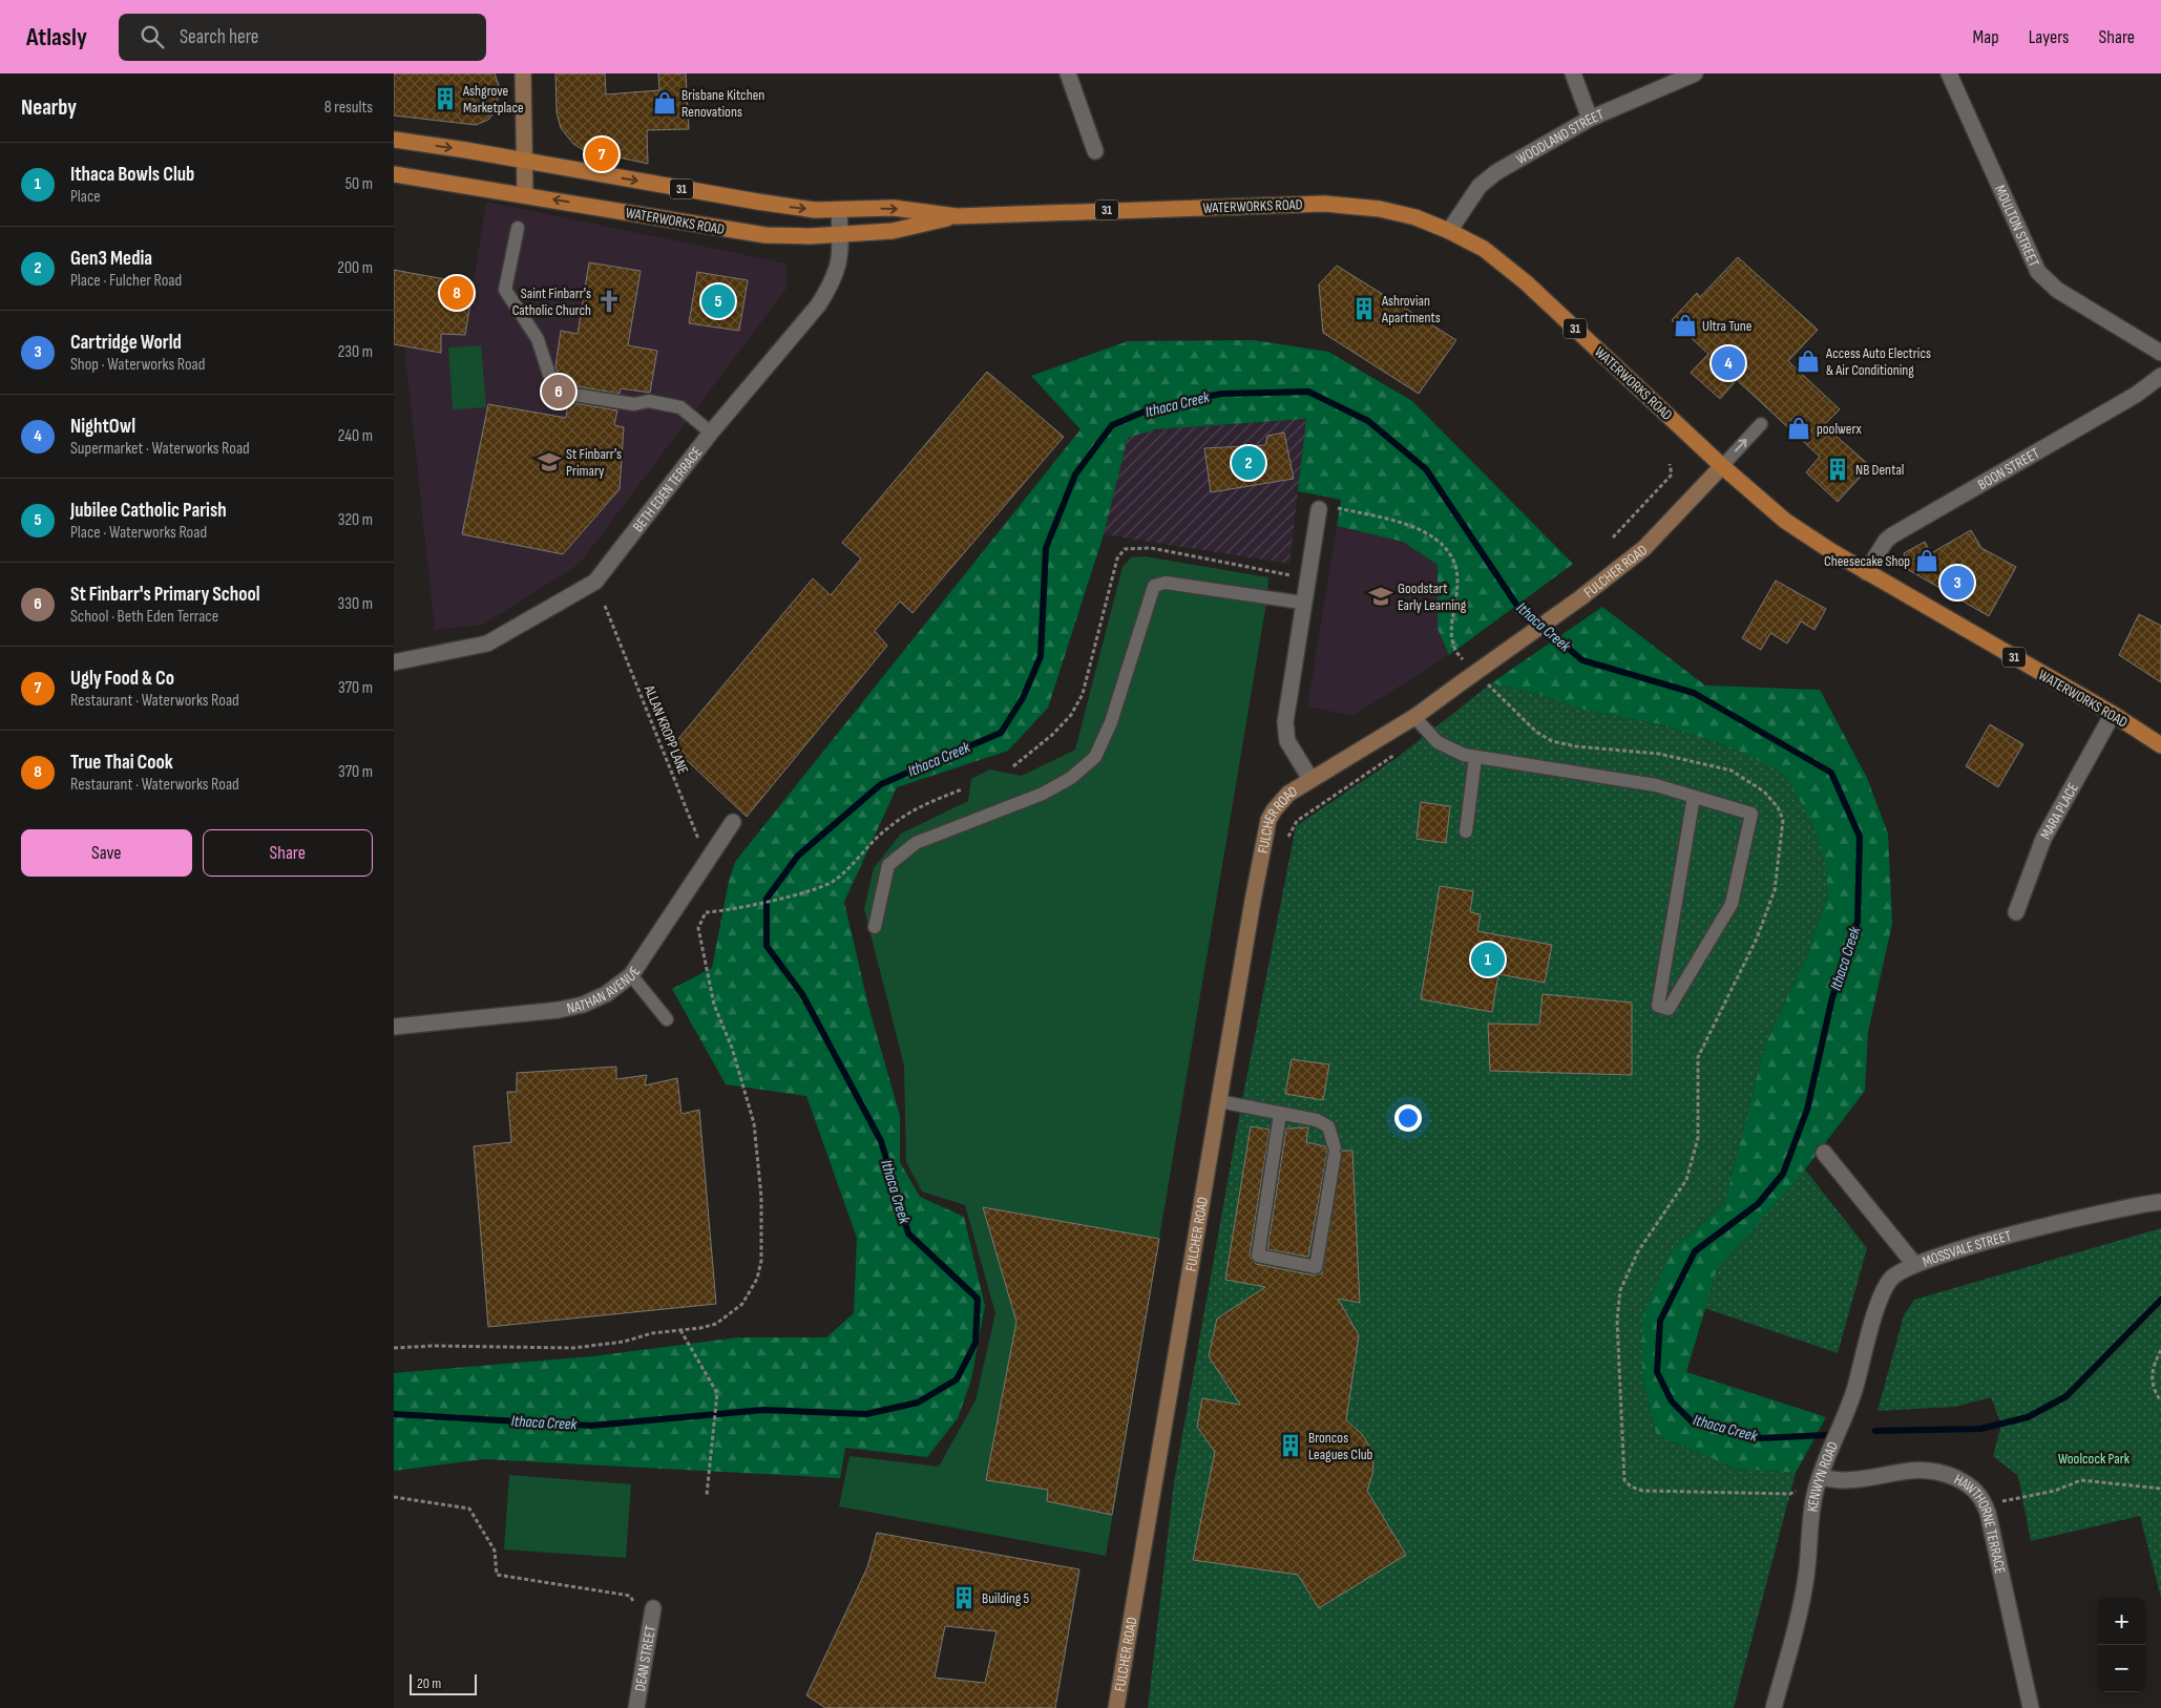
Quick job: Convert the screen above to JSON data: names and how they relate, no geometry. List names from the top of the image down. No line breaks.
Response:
{"streets":{"main road":["31","WATERWORKS ROAD"],"street":["WOODLAND STREET","MOULTON STREET","BOON STREET","BETH EDEN TERRACE","FULCHER ROAD","MARA PLACE","NATHAN AVENUE","MOSSVALE STREET","KENWYN ROAD","HAWTHORNE TERRACE","DEAN STREET"],"path":["ALLAN KROPP LANE"]},"crossings":[["WOODLAND STREET","WATERWORKS ROAD"],["WATERWORKS ROAD","BOON STREET"],["WATERWORKS ROAD","BETH EDEN TERRACE"],["WATERWORKS ROAD","FULCHER ROAD"],["WATERWORKS ROAD","MARA PLACE"],["ALLAN KROPP LANE","NATHAN AVENUE"],["MOSSVALE STREET","KENWYN ROAD"],["KENWYN ROAD","HAWTHORNE TERRACE"]],"water":["Ithaca Creek"],"parks":["Woolcock Park"],"places":{"building":["Ashgrove Marketplace","Ashrovian Apartments","NB Dental","Broncos Leagues Club","Building 5"],"shop":["Brisbane Kitchen Renovations","Ultra Tune","Access Auto Electrics & Air Conditioning","poolwerx","Cheesecake Shop"],"church":["Saint Finbarr's Catholic Church"],"school or university":["St Finbarr's Primary","Goodstart Early Learning"]},"scale_bar":"20 m","page":{"header":"Atlasly","search":"Search here","nav":["Map","Layers","Share"],"heading":["Nearby","8 results"],"pins":["7","8","5","4","6","2","3","1"],"list":[{"mark":"1","name":"Ithaca Bowls Club","note":"Place","value":"50 m"},{"mark":"2","name":"Gen3 Media","note":"Place · Fulcher Road","value":"200 m"},{"mark":"3","name":"Cartridge World","note":"Shop · Waterworks Road","value":"230 m"},{"mark":"4","name":"NightOwl","note":"Supermarket · Waterworks Road","value":"240 m"},{"mark":"5","name":"Jubilee Catholic Parish","note":"Place · Waterworks Road","value":"320 m"},{"mark":"6","name":"St Finbarr's Primary School","note":"School · Beth Eden Terrace","value":"330 m"},{"mark":"7","name":"Ugly Food & Co","note":"Restaurant · Waterworks Road","value":"370 m"},{"mark":"8","name":"True Thai Cook","note":"Restaurant · Waterworks Road","value":"370 m"}],"buttons":["Save","Share"],"map_buttons":["+","−"],"scale":"20 m"}}
